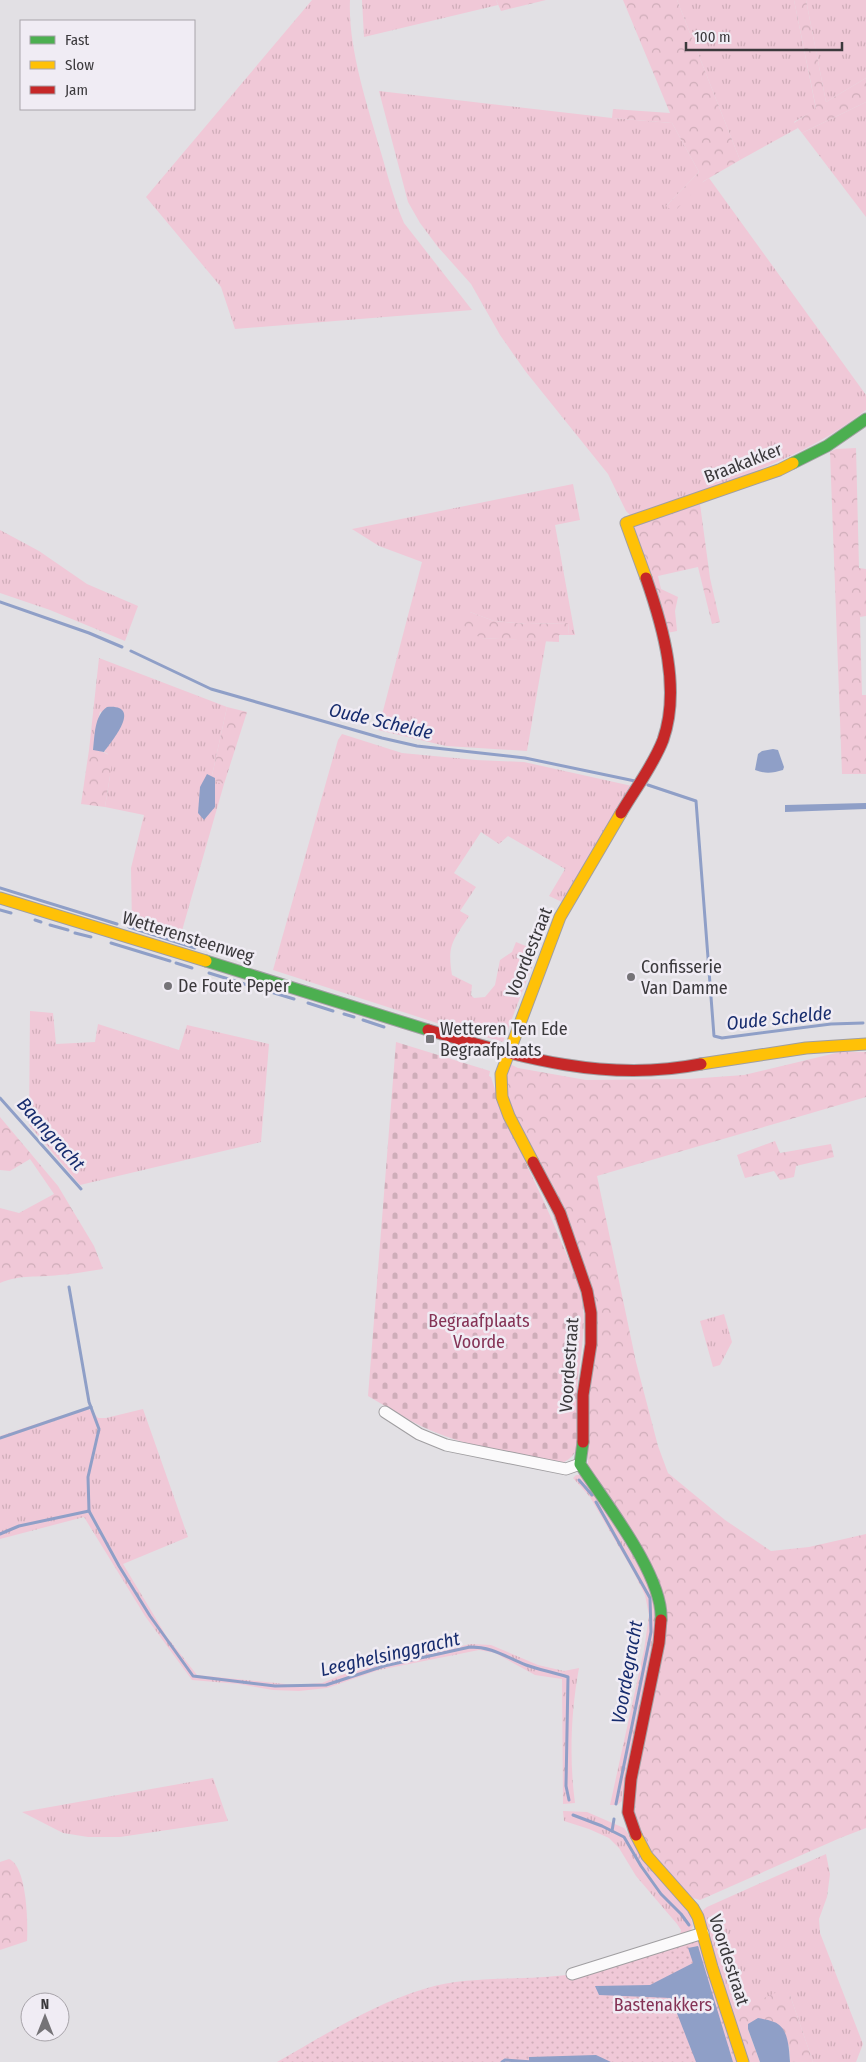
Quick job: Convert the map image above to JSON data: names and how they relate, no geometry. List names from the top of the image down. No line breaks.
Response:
{"streets":{"street":["Braakakker","Wetterensteenweg","Voordestraat"]},"crossings":[["Braakakker","Voordestraat"],["Wetterensteenweg","Voordestraat"]],"water":["Oude Schelde","Baangracht","Leeghelsinggracht","Voordegracht"],"parks":["Begraafplaats Voorde","Bastenakkers"],"places":{"other":["Confisserie Van Damme","De Foute Peper"],"transit":["Wetteren Ten Ede Begraafplaats"]},"legend":["Fast","Slow","Jam"],"scale_bar":"100 m","north":"top"}
